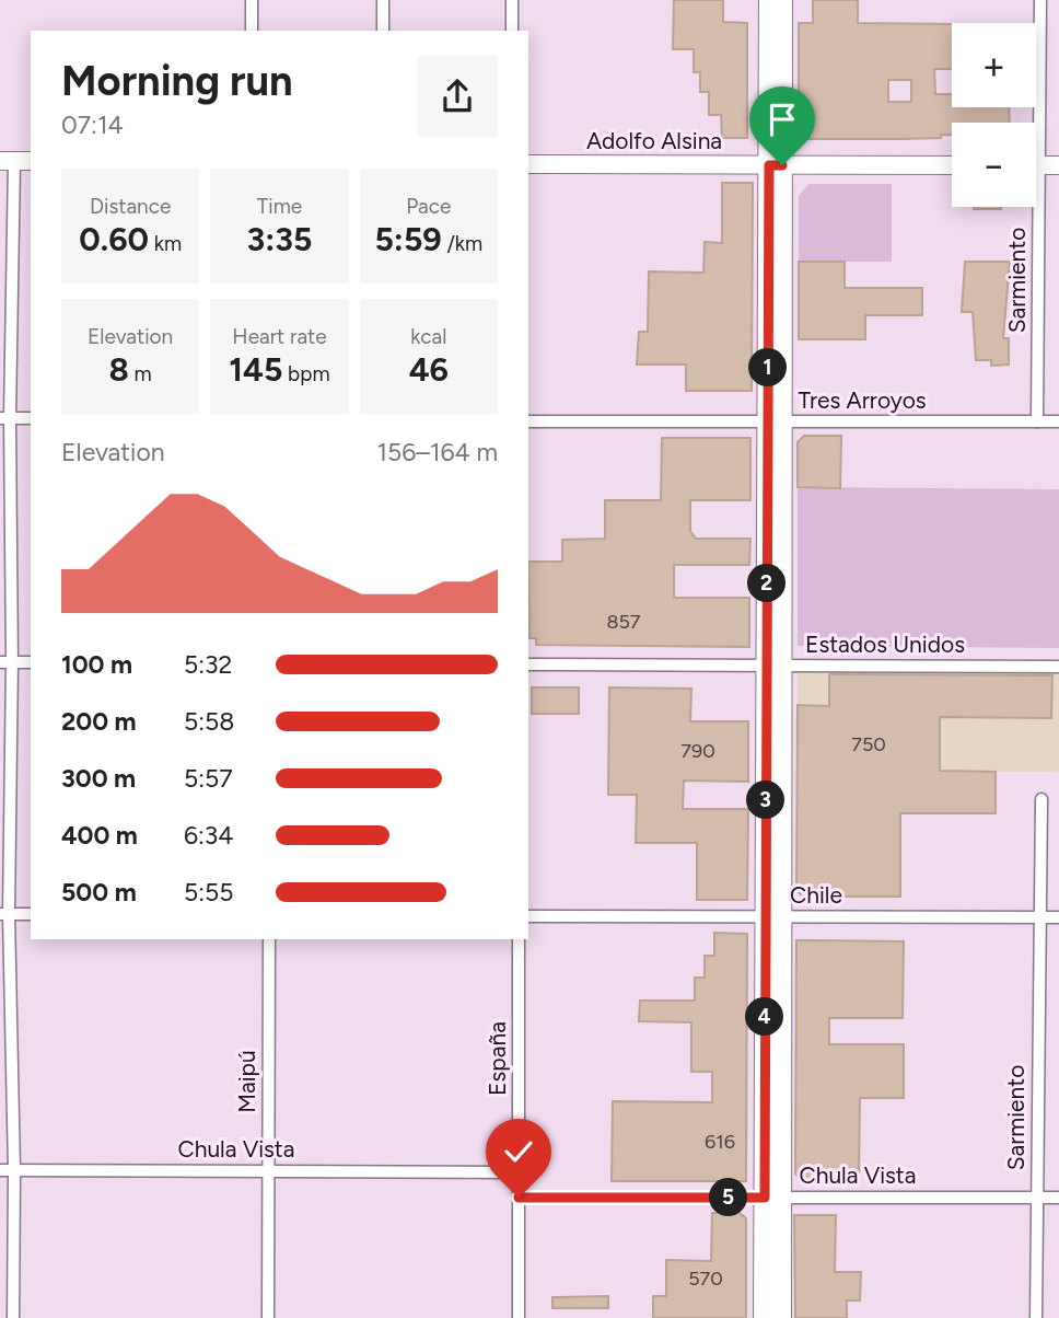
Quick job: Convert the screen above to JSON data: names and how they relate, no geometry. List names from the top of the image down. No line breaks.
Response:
{"streets":{"main road":["Adolfo Alsina"],"street":["Sarmiento","Tres Arroyos","Estados Unidos","Chile","España","Maipú","Chula Vista"]},"crossings":[["Sarmiento","Tres Arroyos"],["Sarmiento","Chile"],["Sarmiento","Chula Vista"],["España","Chula Vista"],["Maipú","Chula Vista"]],"house_numbers":["857","750","790","616","570"],"page":{"map_buttons":["+","−"],"heading":["Morning run","07:14"],"stats":[["Distance","0.60 km"],["Time","3:35"],["Pace","5:59 /km"],["Elevation","8 m"],["Heart rate","145 bpm"],["kcal","46"]],"pins":["1","2","3","4","5"],"chart":["Elevation","156–164 m"],"list":[{"name":"100 m","note":"5:32"},{"name":"200 m","note":"5:58"},{"name":"300 m","note":"5:57"},{"name":"400 m","note":"6:34"},{"name":"500 m","note":"5:55"}]}}
